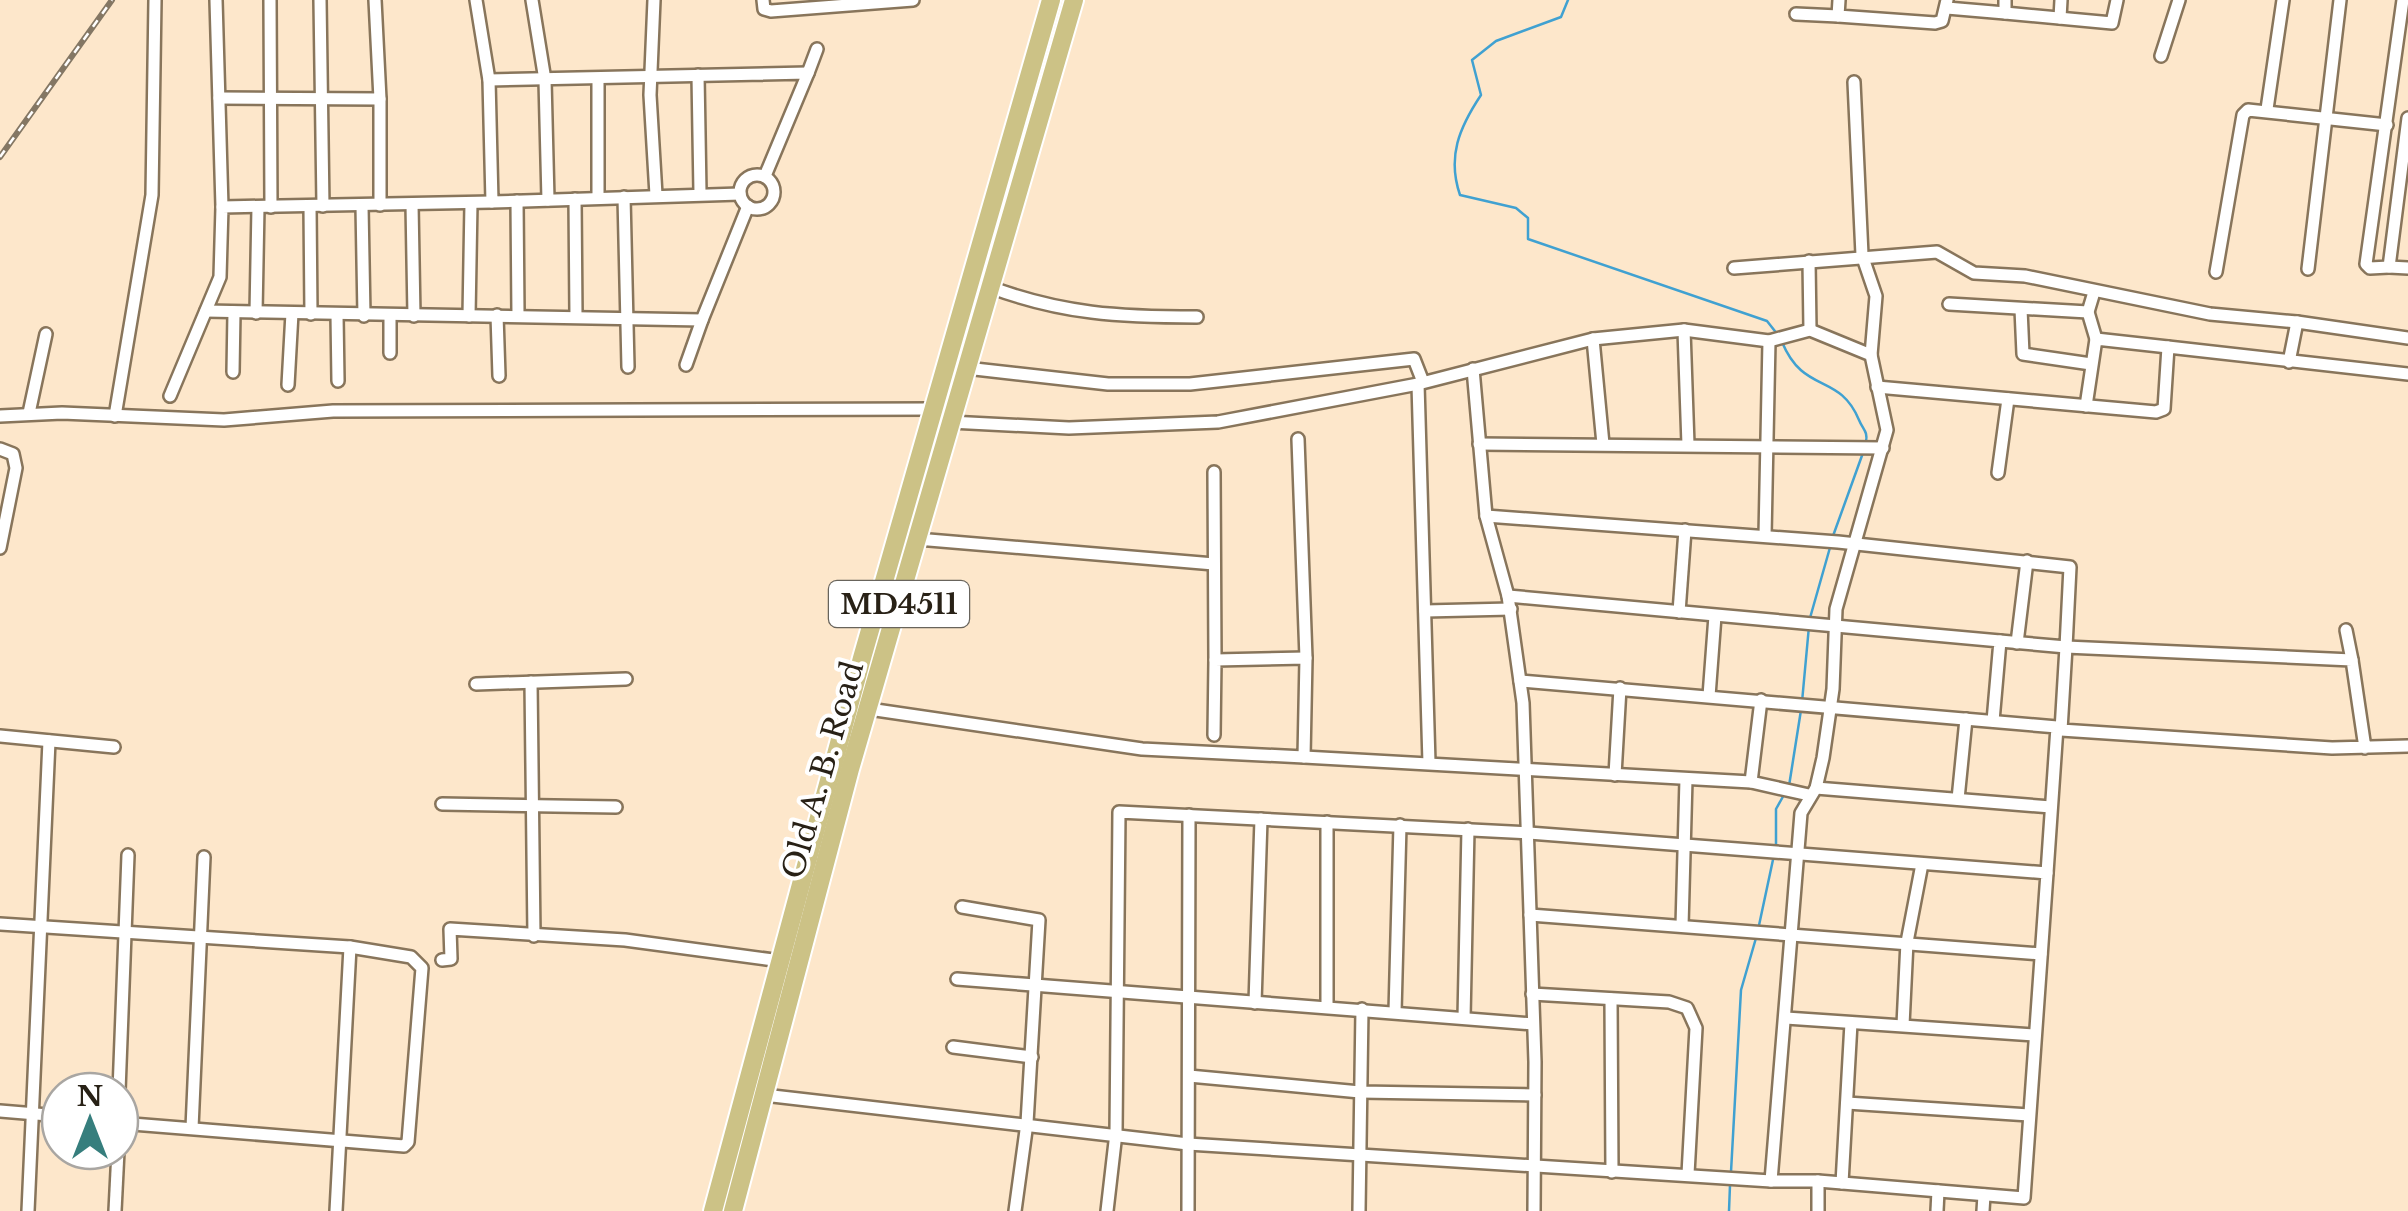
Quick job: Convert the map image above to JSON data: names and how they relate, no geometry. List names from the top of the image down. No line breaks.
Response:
{"streets":{"main road":["MD4511","Old A. B. Road"]},"north":"top"}
